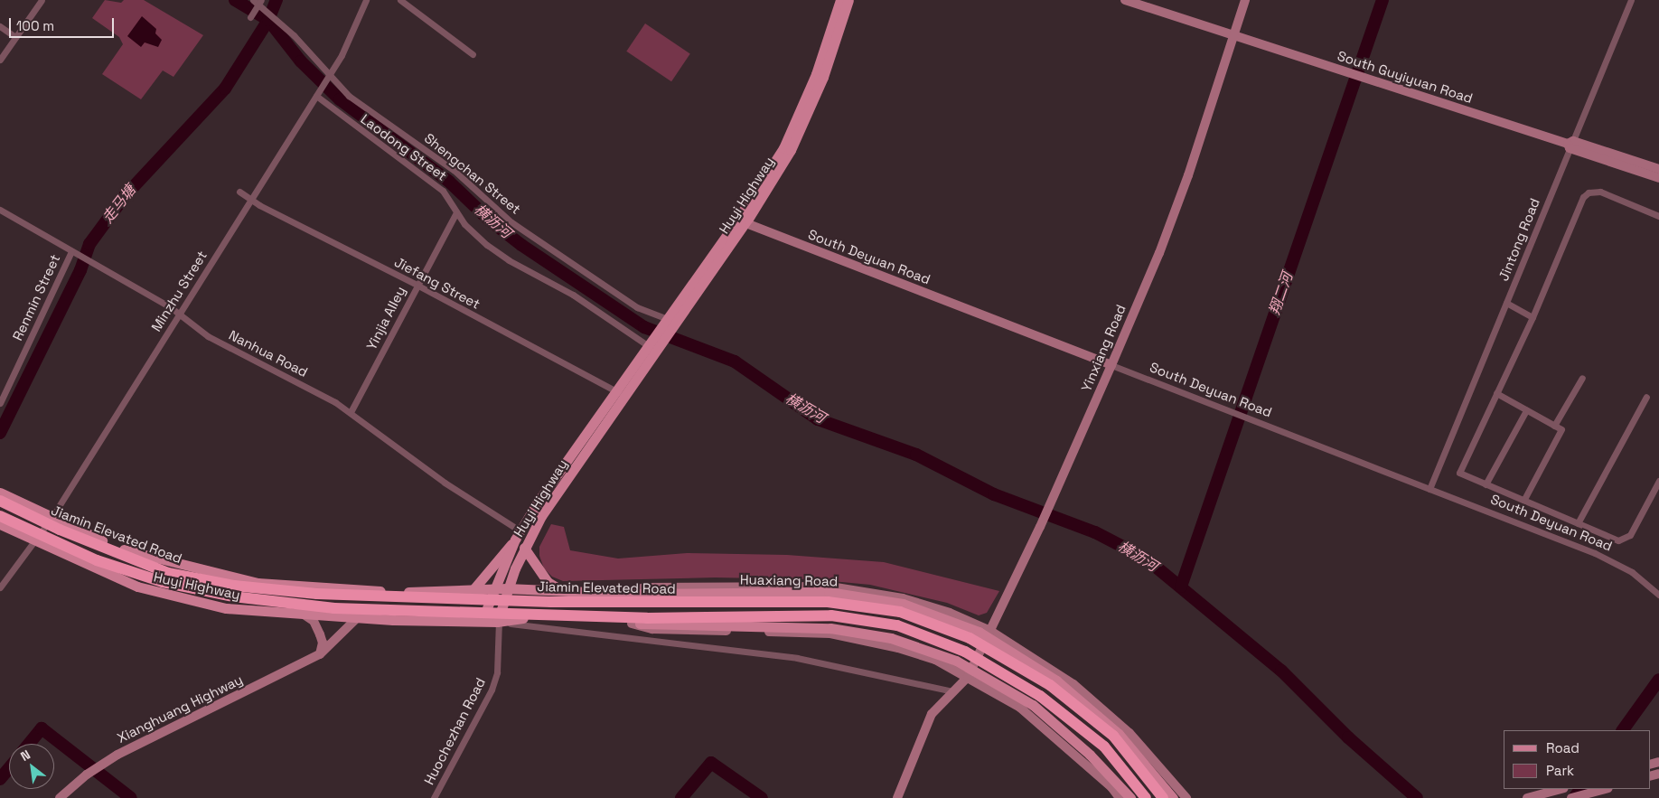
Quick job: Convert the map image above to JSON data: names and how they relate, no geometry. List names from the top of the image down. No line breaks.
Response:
{"streets":{"highway":["Jiamin Elevated Road"],"main road":["Huyi Highway","Huaxiang Road"],"street":["South Guyiyuan Road","Laodong Street","Shengchan Street","Jintong Road","South Deyuan Road","Jiefang Street","Minzhu Street","Renmin Street","Yinjia Alley","Yinxiang Road","Nanhua Road","Xianghuang Highway","Huochezhan Road"]},"crossings":[["South Guyiyuan Road","Jintong Road"],["South Guyiyuan Road","Yinxiang Road"],["Laodong Street","Huyi Highway"],["Laodong Street","Minzhu Street"],["Laodong Street","Yinjia Alley"],["Shengchan Street","Huyi Highway"],["Shengchan Street","Minzhu Street"],["Huyi Highway","South Deyuan Road"],["Huyi Highway","Jiefang Street"],["Huyi Highway","Minzhu Street"],["Huyi Highway","Nanhua Road"],["Huyi Highway","Huaxiang Road"],["Huyi Highway","Xianghuang Highway"],["Huyi Highway","Huochezhan Road"],["Jintong Road","South Deyuan Road"],["South Deyuan Road","Yinxiang Road"],["Jiefang Street","Minzhu Street"],["Jiefang Street","Yinjia Alley"],["Minzhu Street","Nanhua Road"],["Renmin Street","Nanhua Road"],["Yinjia Alley","Nanhua Road"]],"water":["走马塘","横沥河","翔二河"],"legend":["Road","Park"],"scale_bar":"100 m","north":"top left"}
